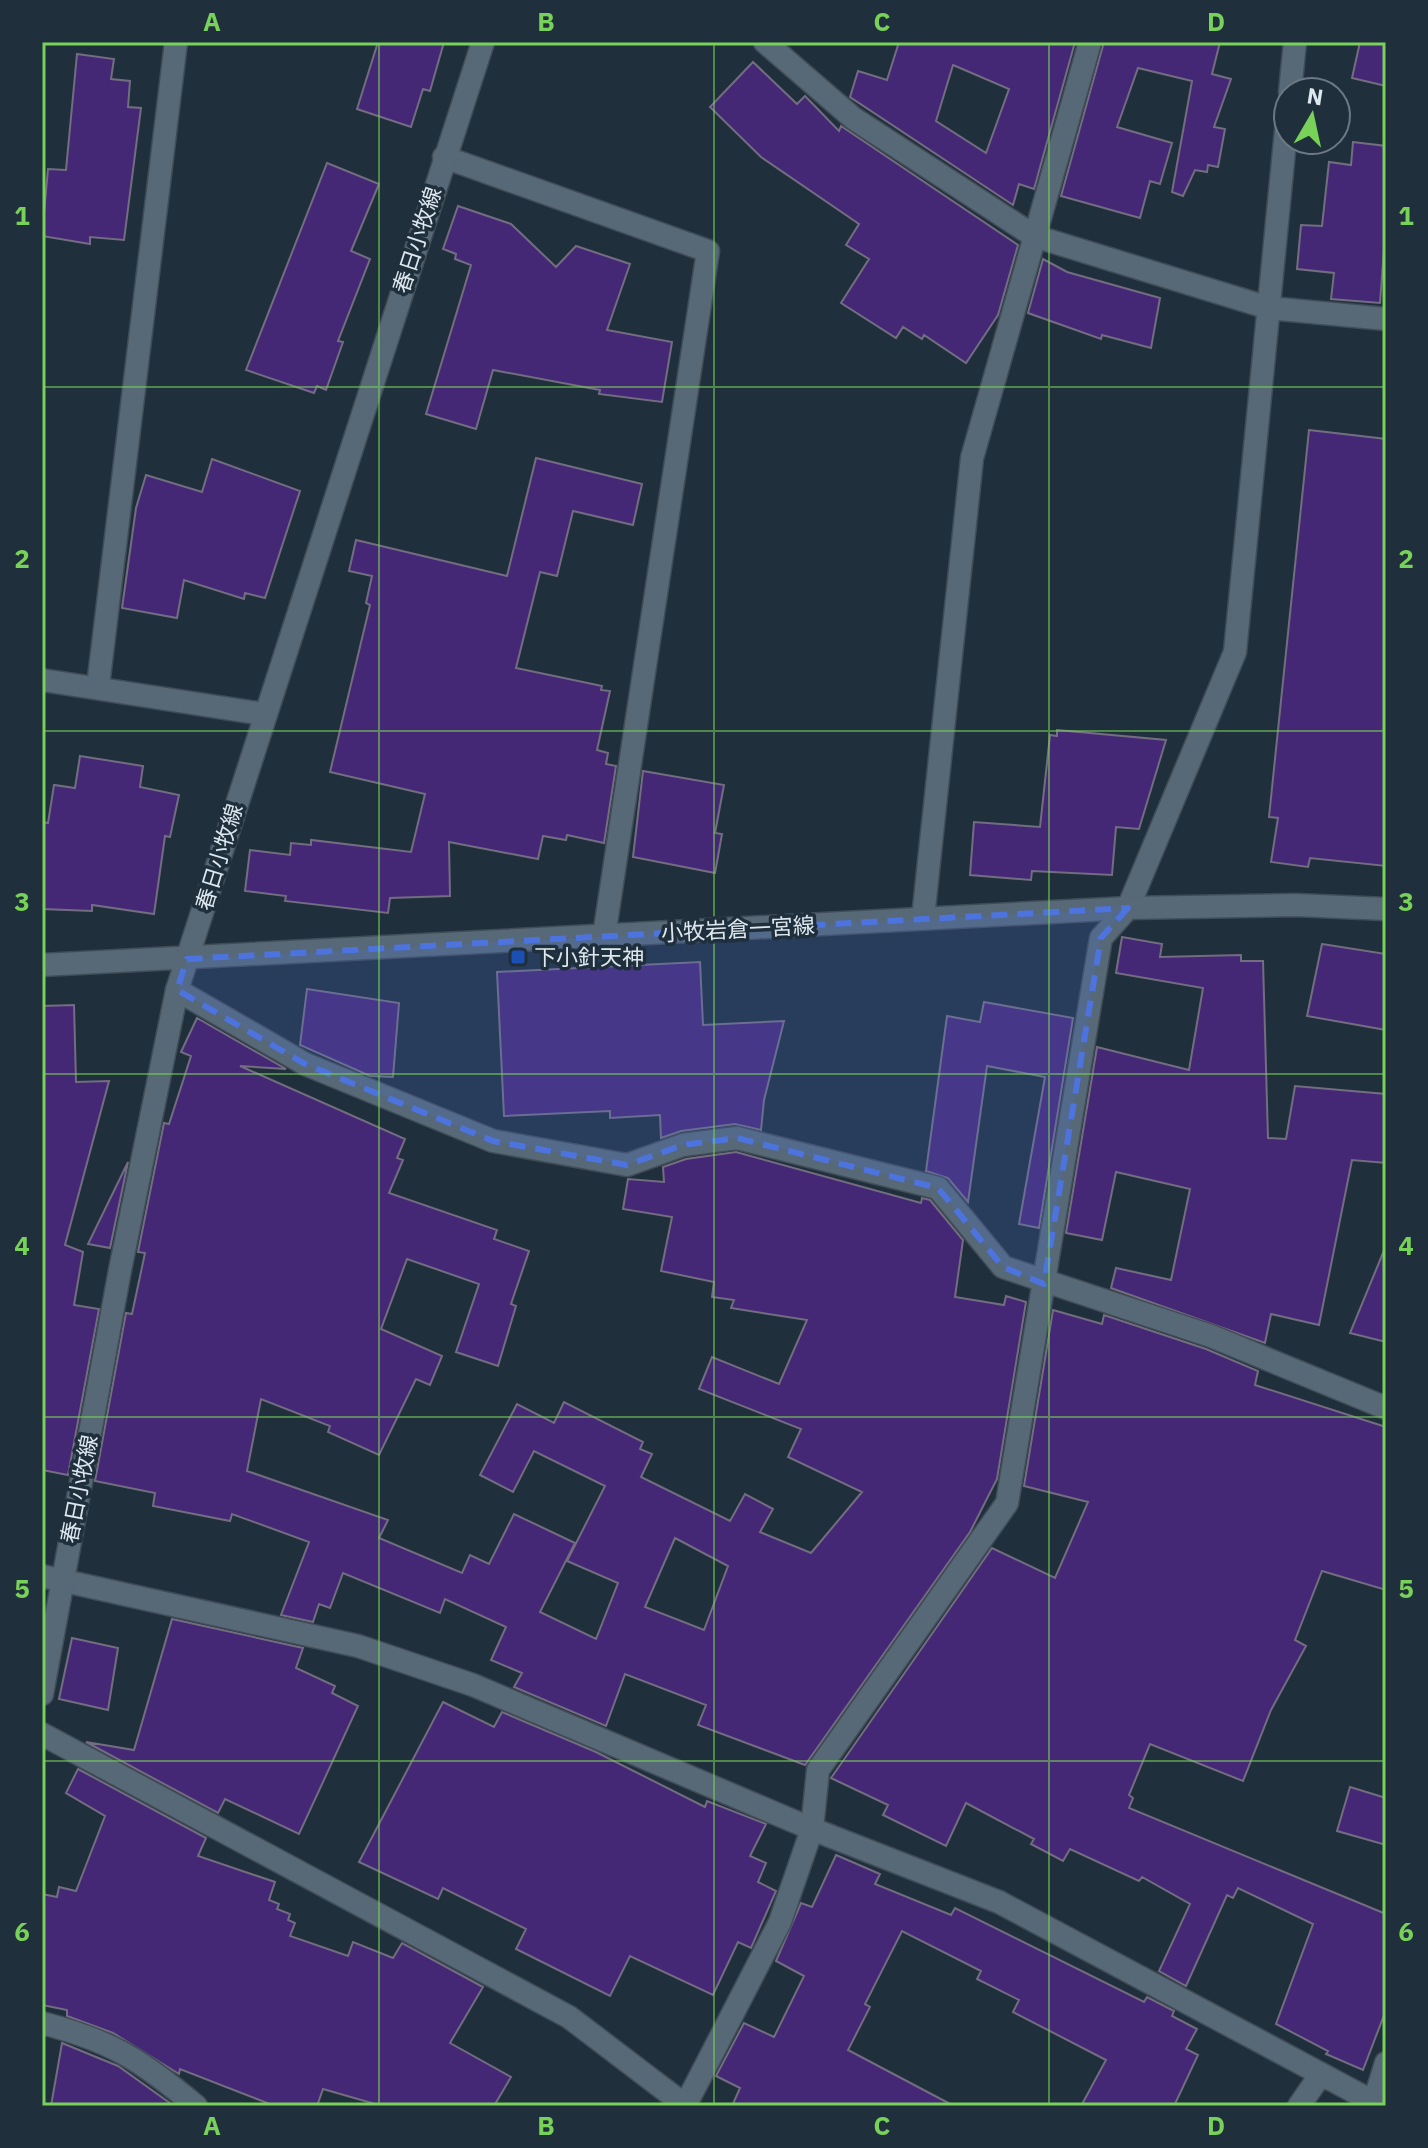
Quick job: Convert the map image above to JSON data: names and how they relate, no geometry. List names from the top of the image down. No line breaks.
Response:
{"streets":{"street":["春日小牧線","小牧岩倉一宮線"]},"crossings":[["春日小牧線","小牧岩倉一宮線"]],"places":{"transit":["下小針天神"]},"north":"top","grid":{"columns":["A","B","C","D"],"rows":["1","2","3","4","5","6"]}}
